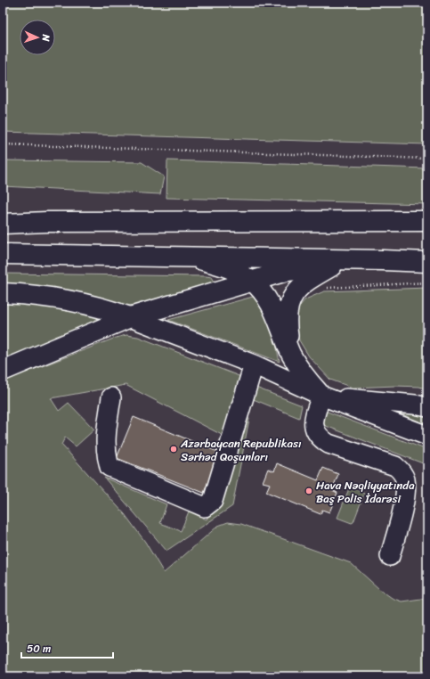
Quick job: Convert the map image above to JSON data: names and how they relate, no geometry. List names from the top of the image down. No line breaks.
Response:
{"places":["Azərbaycan Republikası Sərhəd Qoşunları","Hava Nəqliyyatında Baş Polis İdarəsi"],"scale_bar":"50 m","north":"right"}
